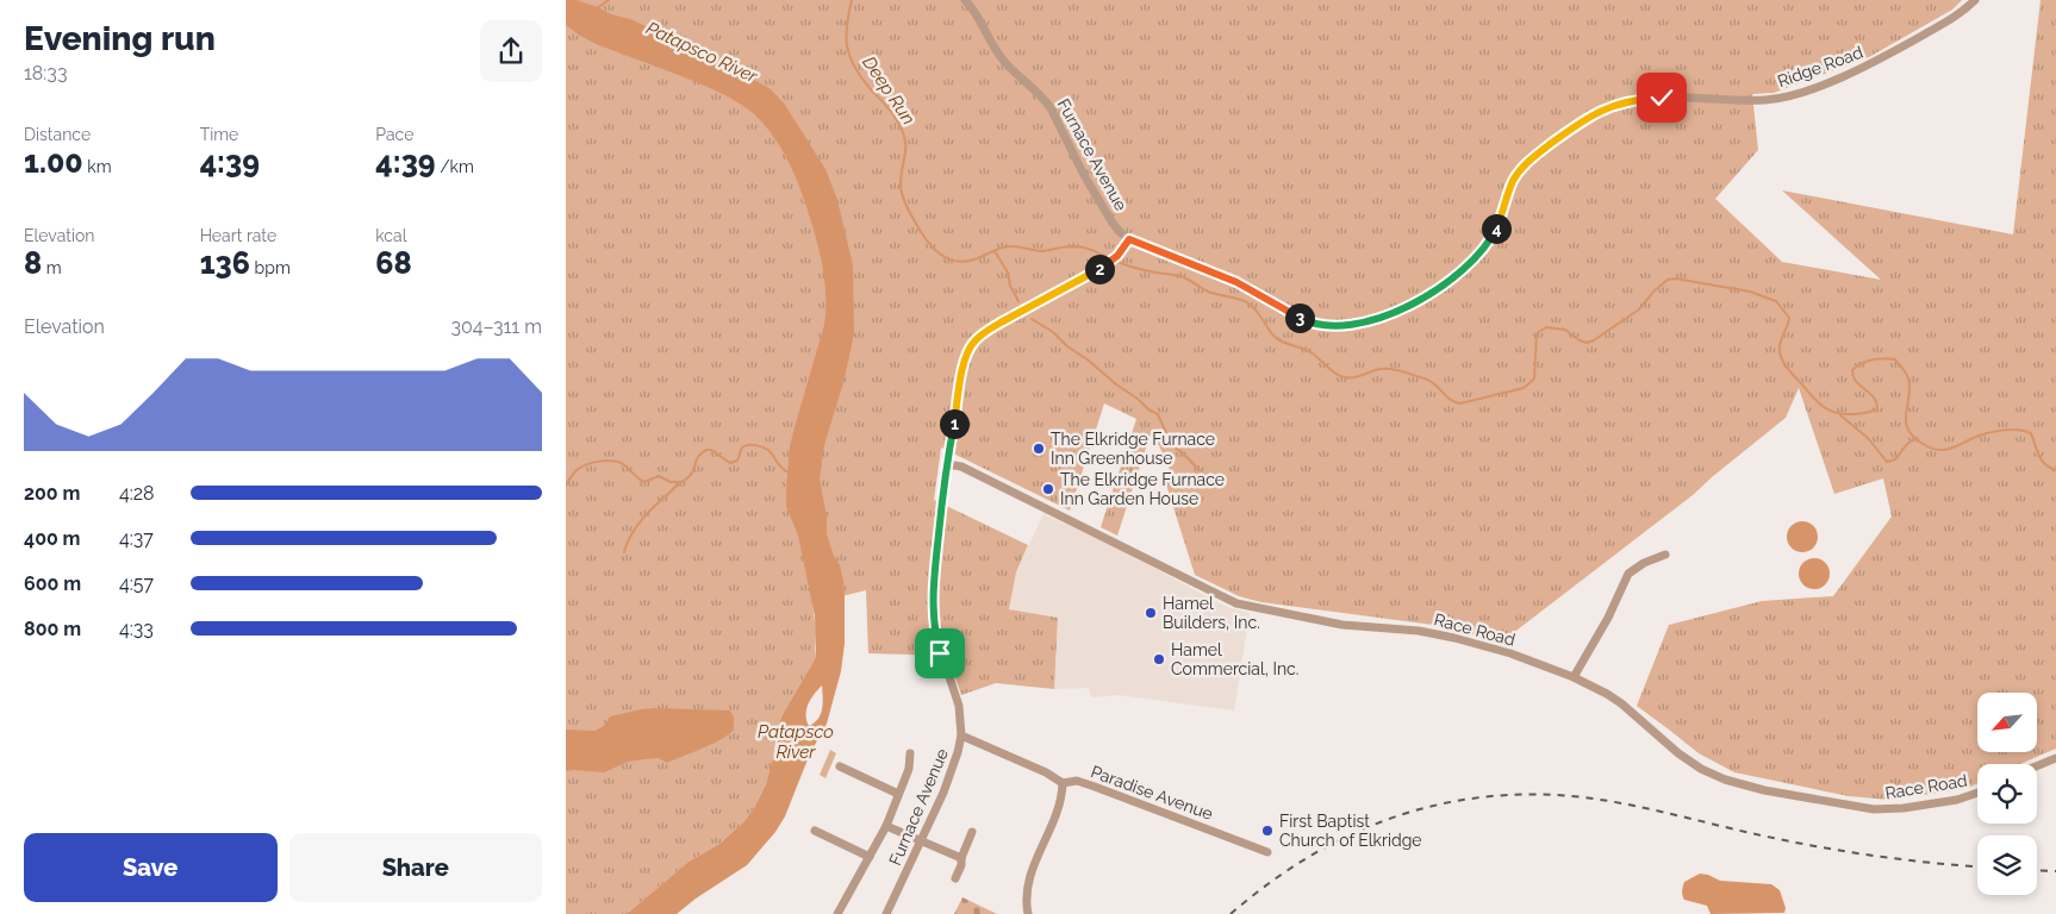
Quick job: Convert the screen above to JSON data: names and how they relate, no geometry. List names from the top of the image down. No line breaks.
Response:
{"streets":{"street":["Ridge Road","Furnace Avenue","Race Road","Paradise Avenue"]},"crossings":[["Ridge Road","Furnace Avenue"],["Furnace Avenue","Race Road"],["Furnace Avenue","Paradise Avenue"]],"water":["Patapsco River","Deep Run"],"places":["The Elkridge Furnace Inn Greenhouse","The Elkridge Furnace Inn Garden House","Hamel Builders, Inc.","Hamel Commercial, Inc.","First Baptist Church of Elkridge"],"north":"bottom left","page":{"heading":["Evening run","18:33"],"stats":[["Distance","1.00 km"],["Time","4:39"],["Pace","4:39 /km"],["Elevation","8 m"],["Heart rate","136 bpm"],["kcal","68"]],"pins":["4","2","3","1"],"chart":["Elevation","304–311 m"],"list":[{"name":"200 m","note":"4:28"},{"name":"400 m","note":"4:37"},{"name":"600 m","note":"4:57"},{"name":"800 m","note":"4:33"}],"buttons":["Save","Share"]}}
